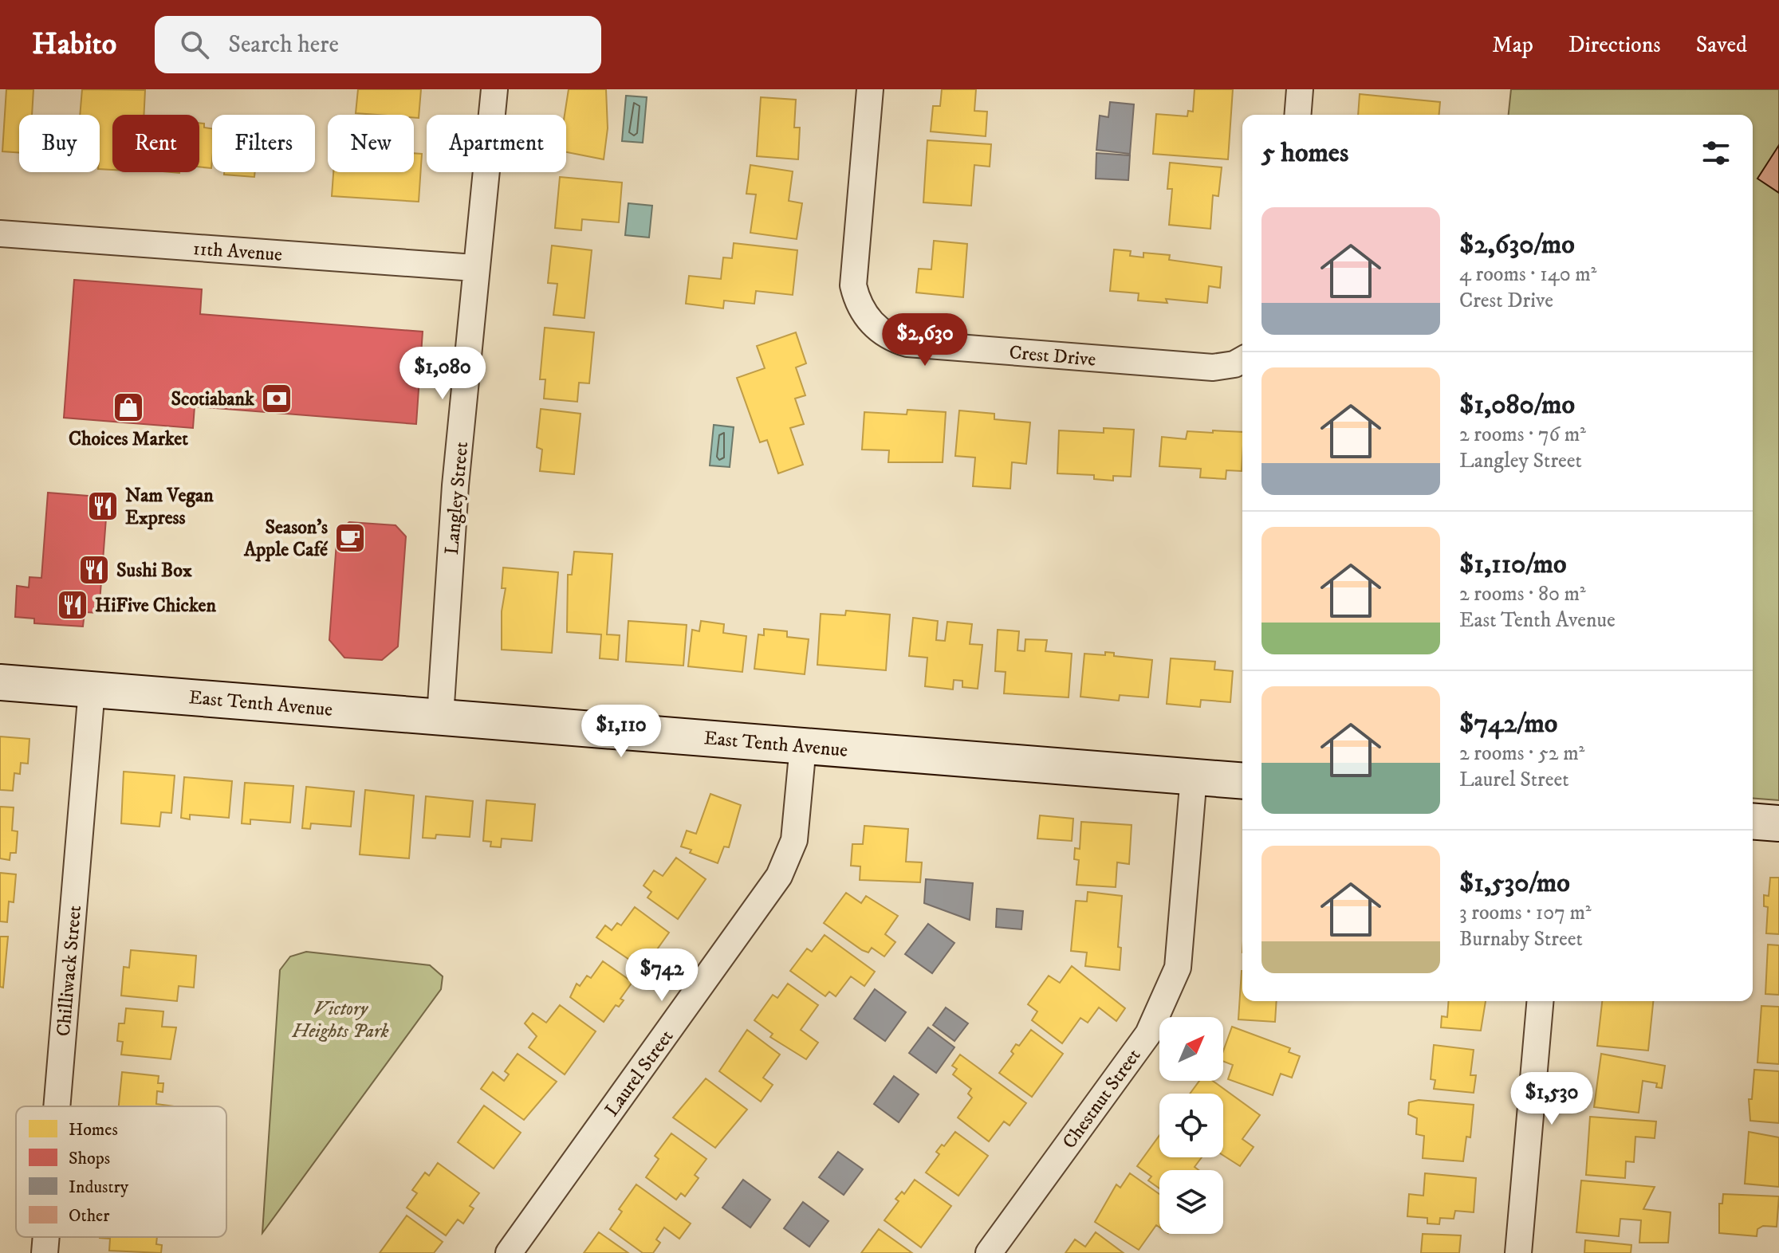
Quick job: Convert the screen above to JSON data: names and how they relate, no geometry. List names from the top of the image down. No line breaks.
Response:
{"streets":{"main road":["East Tenth Avenue"],"street":["11th Avenue","Crest Drive","Langley Street","Chilliwack Street","Laurel Street","Chestnut Street"]},"crossings":[["11th Avenue","Langley Street"],["Langley Street","East Tenth Avenue"],["East Tenth Avenue","Chilliwack Street"],["East Tenth Avenue","Laurel Street"],["East Tenth Avenue","Chestnut Street"]],"parks":["Victory Heights Park"],"places":{"bank":["Scotiabank"],"shop":["Choices Market"],"restaurant":["Nam Vegan Express","Sushi Box","HiFive Chicken"],"cafe":["Season's Apple Café"]},"legend":["Homes","Shops","Industry","Other"],"north":"top right","page":{"header":"Habito","search":"Search here","nav":["Map","Directions","Saved"],"chip":["Buy","Rent","Filters","New","Apartment"],"heading":"5 homes","list":[{"name":"$2,630/mo","note":"4 rooms · 140 m² · Crest Drive"},{"name":"$1,080/mo","note":"2 rooms · 76 m² · Langley Street"},{"name":"$1,110/mo","note":"2 rooms · 80 m² · East Tenth Avenue"},{"name":"$742/mo","note":"2 rooms · 52 m² · Laurel Street"},{"name":"$1,530/mo","note":"3 rooms · 107 m² · Burnaby Street"}],"price":["$2,630","$1,080","$1,110","$742","$1,530"]}}
